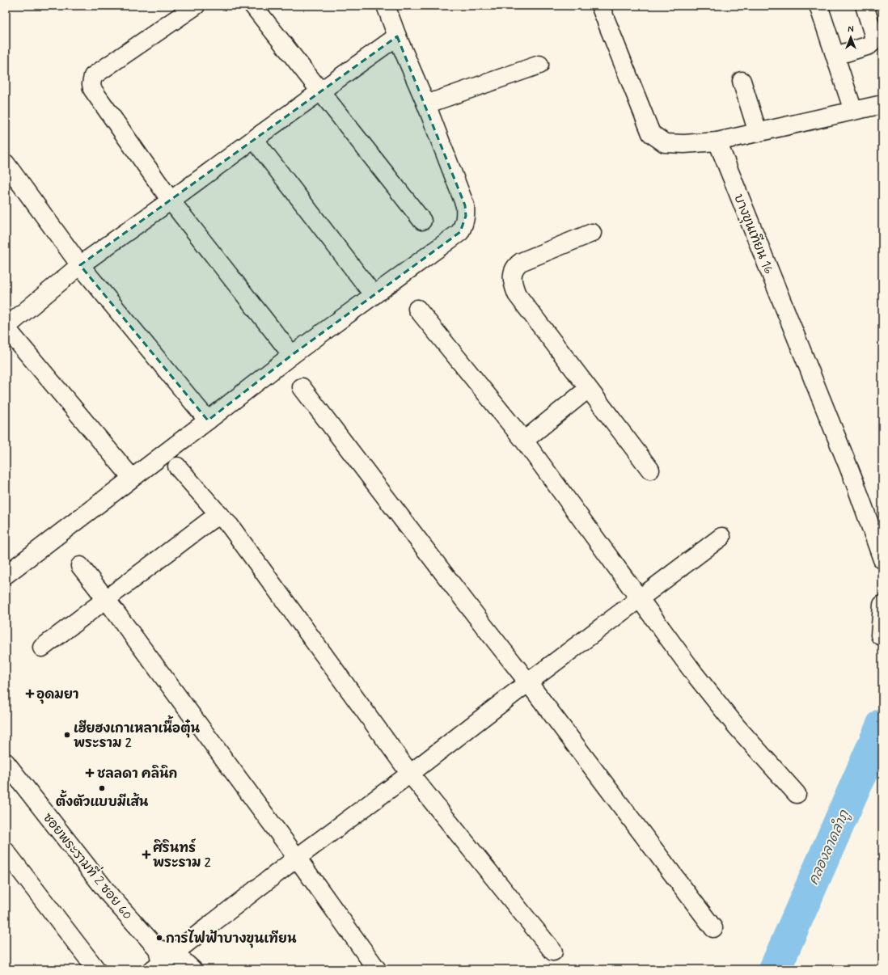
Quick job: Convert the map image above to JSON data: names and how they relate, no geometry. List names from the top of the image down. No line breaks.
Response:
{"streets":{"street":["บางขุนเทียน 16","ซอยพระรามที่ 2 ซอย 60"]},"water":["คลองลาดลำภู"],"places":{"health":["อุดมยา","ชลลดา คลินิก","ศิรินทร์ พระราม 2"],"other":["เฮียฮงเกาเหลาเนื้อตุ๋น พระราม 2","ตั้งตัวแบบมีเส้น","การไฟฟ้าบางขุนเทียน"]},"north":"top"}
